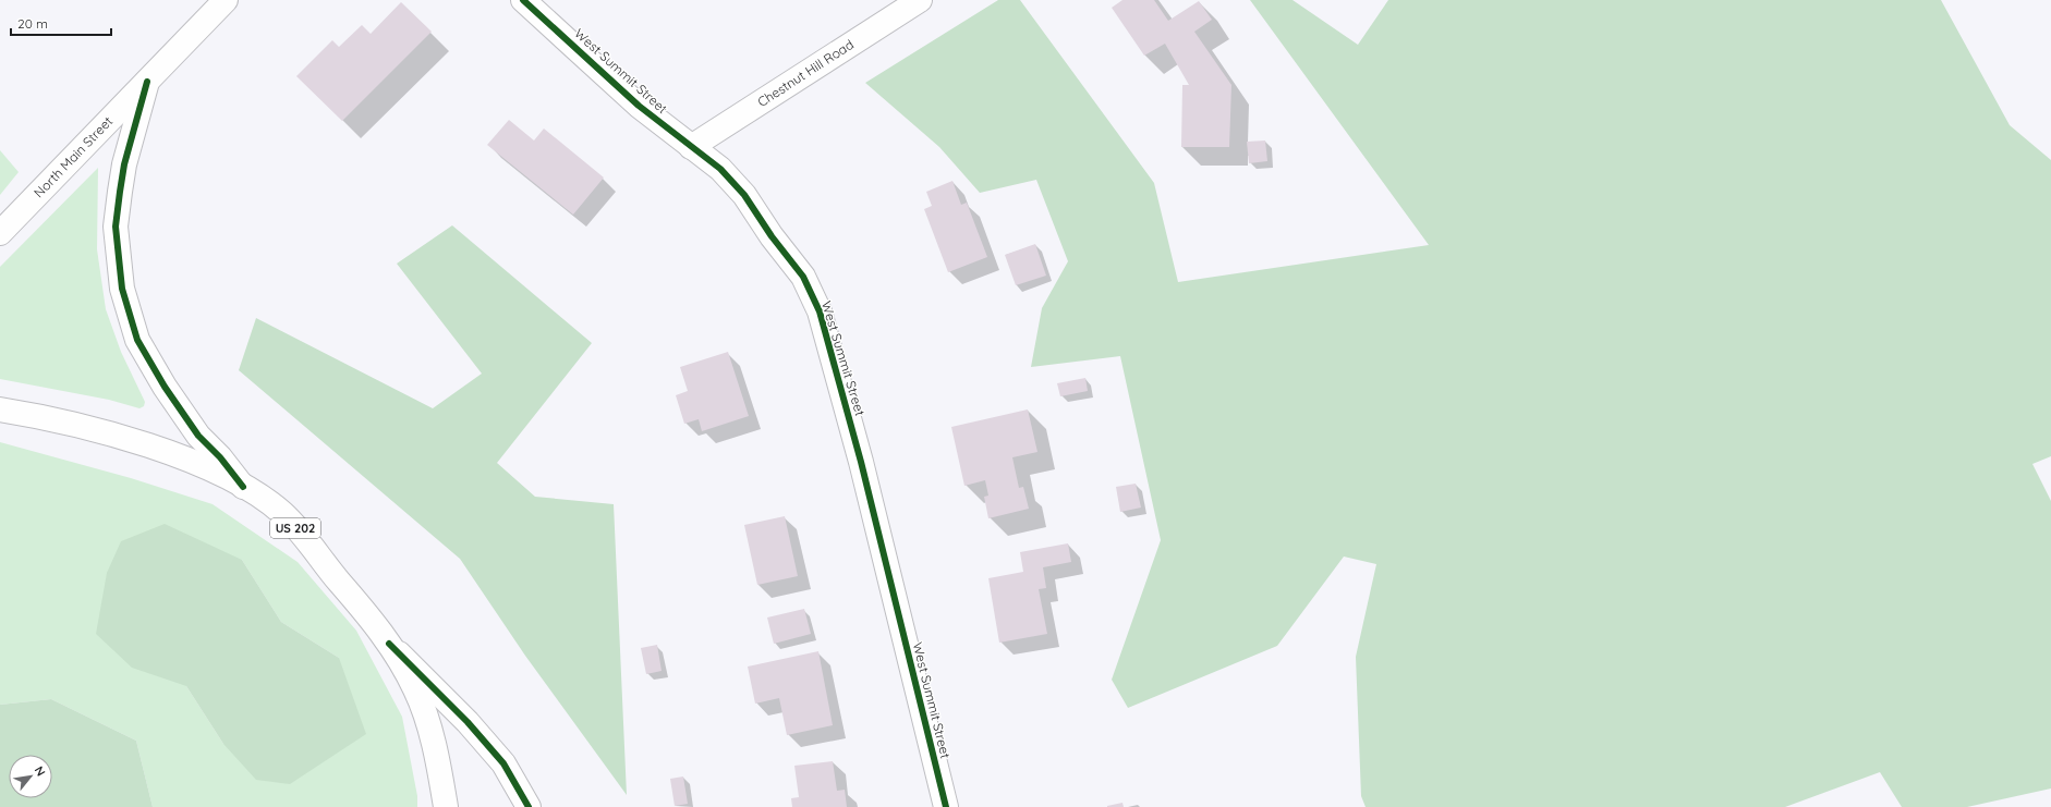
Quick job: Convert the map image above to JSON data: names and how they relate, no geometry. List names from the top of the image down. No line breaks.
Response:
{"streets":{"street":["West Summit Street","Chestnut Hill Road","North Main Street","US 202"]},"crossings":[["West Summit Street","Chestnut Hill Road"],["North Main Street","US 202"]],"scale_bar":"20 m","north":"top right"}
